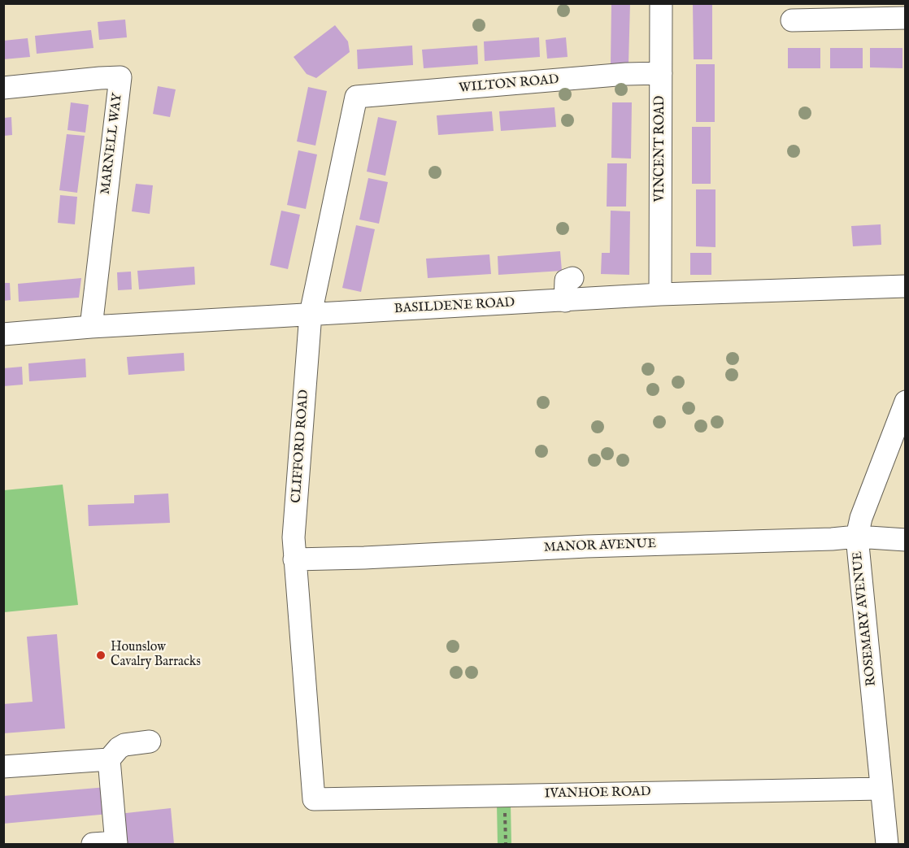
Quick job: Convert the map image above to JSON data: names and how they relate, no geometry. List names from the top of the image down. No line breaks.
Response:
{"streets":{"street":["WILTON ROAD","MARNELL WAY","VINCENT ROAD","BASILDENE ROAD","CLIFFORD ROAD","MANOR AVENUE","ROSEMARY AVENUE","IVANHOE ROAD"]},"crossings":[["WILTON ROAD","VINCENT ROAD"],["WILTON ROAD","CLIFFORD ROAD"],["MARNELL WAY","BASILDENE ROAD"],["VINCENT ROAD","BASILDENE ROAD"],["BASILDENE ROAD","CLIFFORD ROAD"],["CLIFFORD ROAD","MANOR AVENUE"],["CLIFFORD ROAD","IVANHOE ROAD"],["MANOR AVENUE","ROSEMARY AVENUE"],["ROSEMARY AVENUE","IVANHOE ROAD"]],"places":["Hounslow Cavalry Barracks"]}
